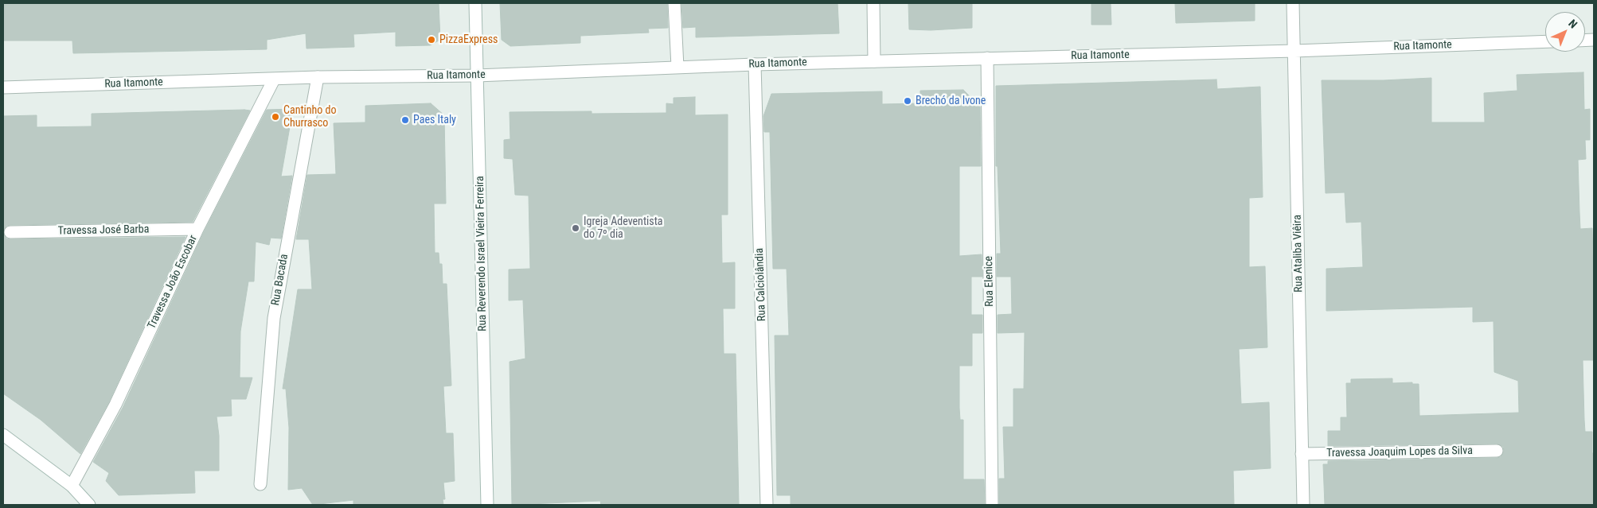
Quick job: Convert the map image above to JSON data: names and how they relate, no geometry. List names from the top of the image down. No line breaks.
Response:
{"streets":{"street":["Rua Itamonte","Travessa José Barba","Rua Reverendo Israel Vieira Ferreira","Rua Ataliba Viêira","Rua Bacada","Rua Elenice","Travessa João Escobar","Rua Calciolândia","Travessa Joaquim Lopes da Silva"]},"crossings":[["Rua Itamonte","Rua Reverendo Israel Vieira Ferreira"],["Rua Itamonte","Rua Ataliba Viêira"],["Rua Itamonte","Rua Bacada"],["Rua Itamonte","Rua Elenice"],["Rua Itamonte","Travessa João Escobar"],["Rua Itamonte","Rua Calciolândia"],["Travessa José Barba","Travessa João Escobar"],["Rua Ataliba Viêira","Travessa Joaquim Lopes da Silva"]],"places":["PizzaExpress","Brechó da Ivone","Cantinho do Churrasco","Paes Italy","Igreja Adeventista do 7º dia"],"north":"top right"}
